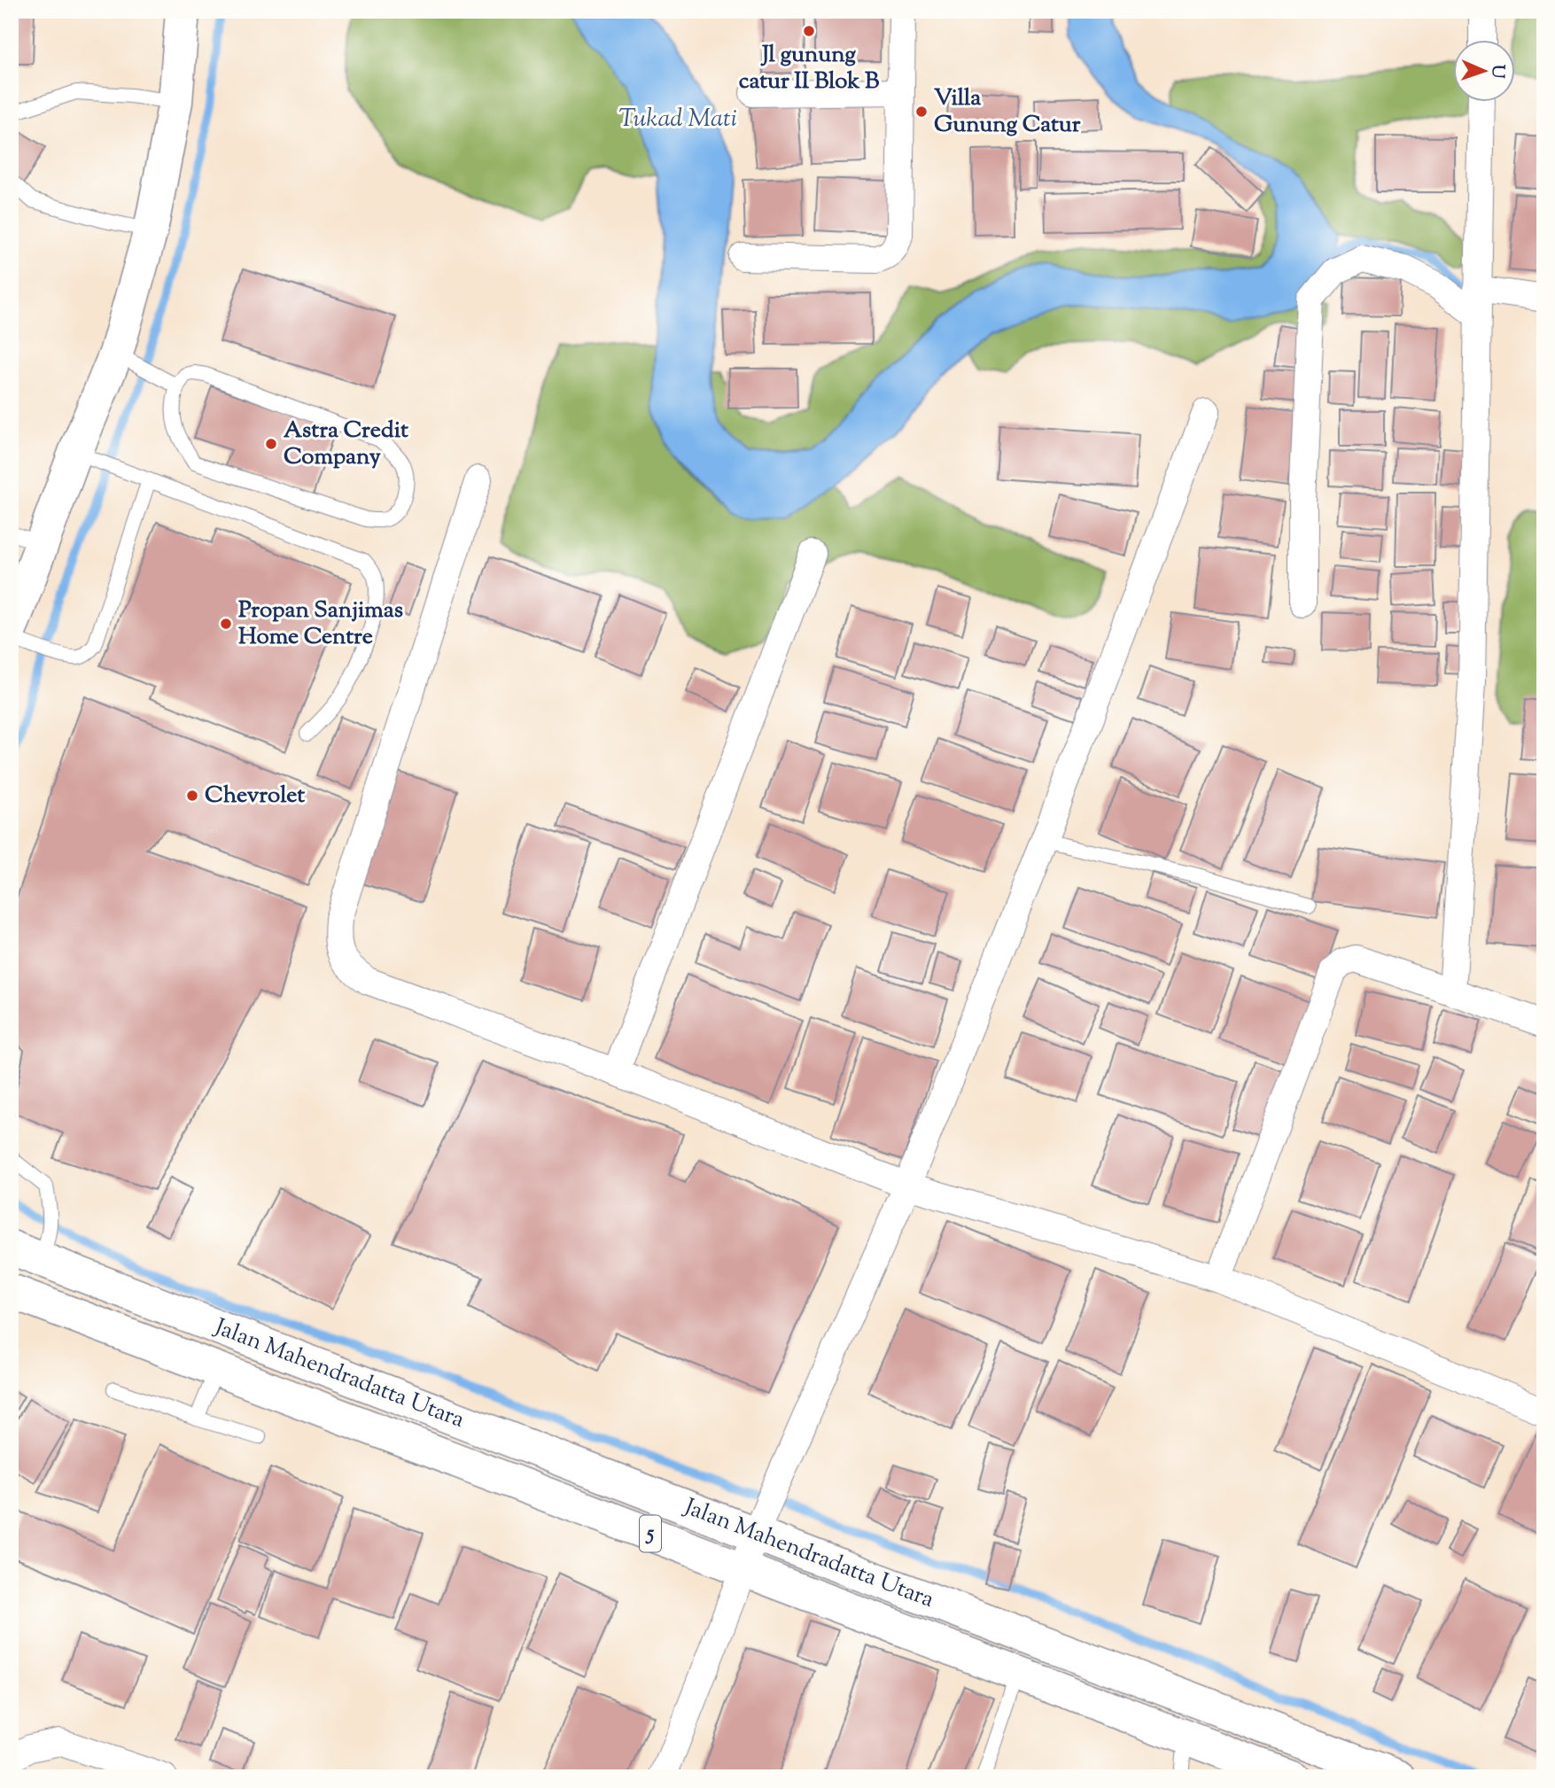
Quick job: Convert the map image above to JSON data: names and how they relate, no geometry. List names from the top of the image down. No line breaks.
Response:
{"streets":{"main road":["Jalan Mahendradatta Utara","5"]},"water":["Tukad Mati"],"places":["Jl gunung catur II Blok B","Villa Gunung Catur","Astra Credit Company","Propan Sanjimas Home Centre","Chevrolet"],"north":"right"}
